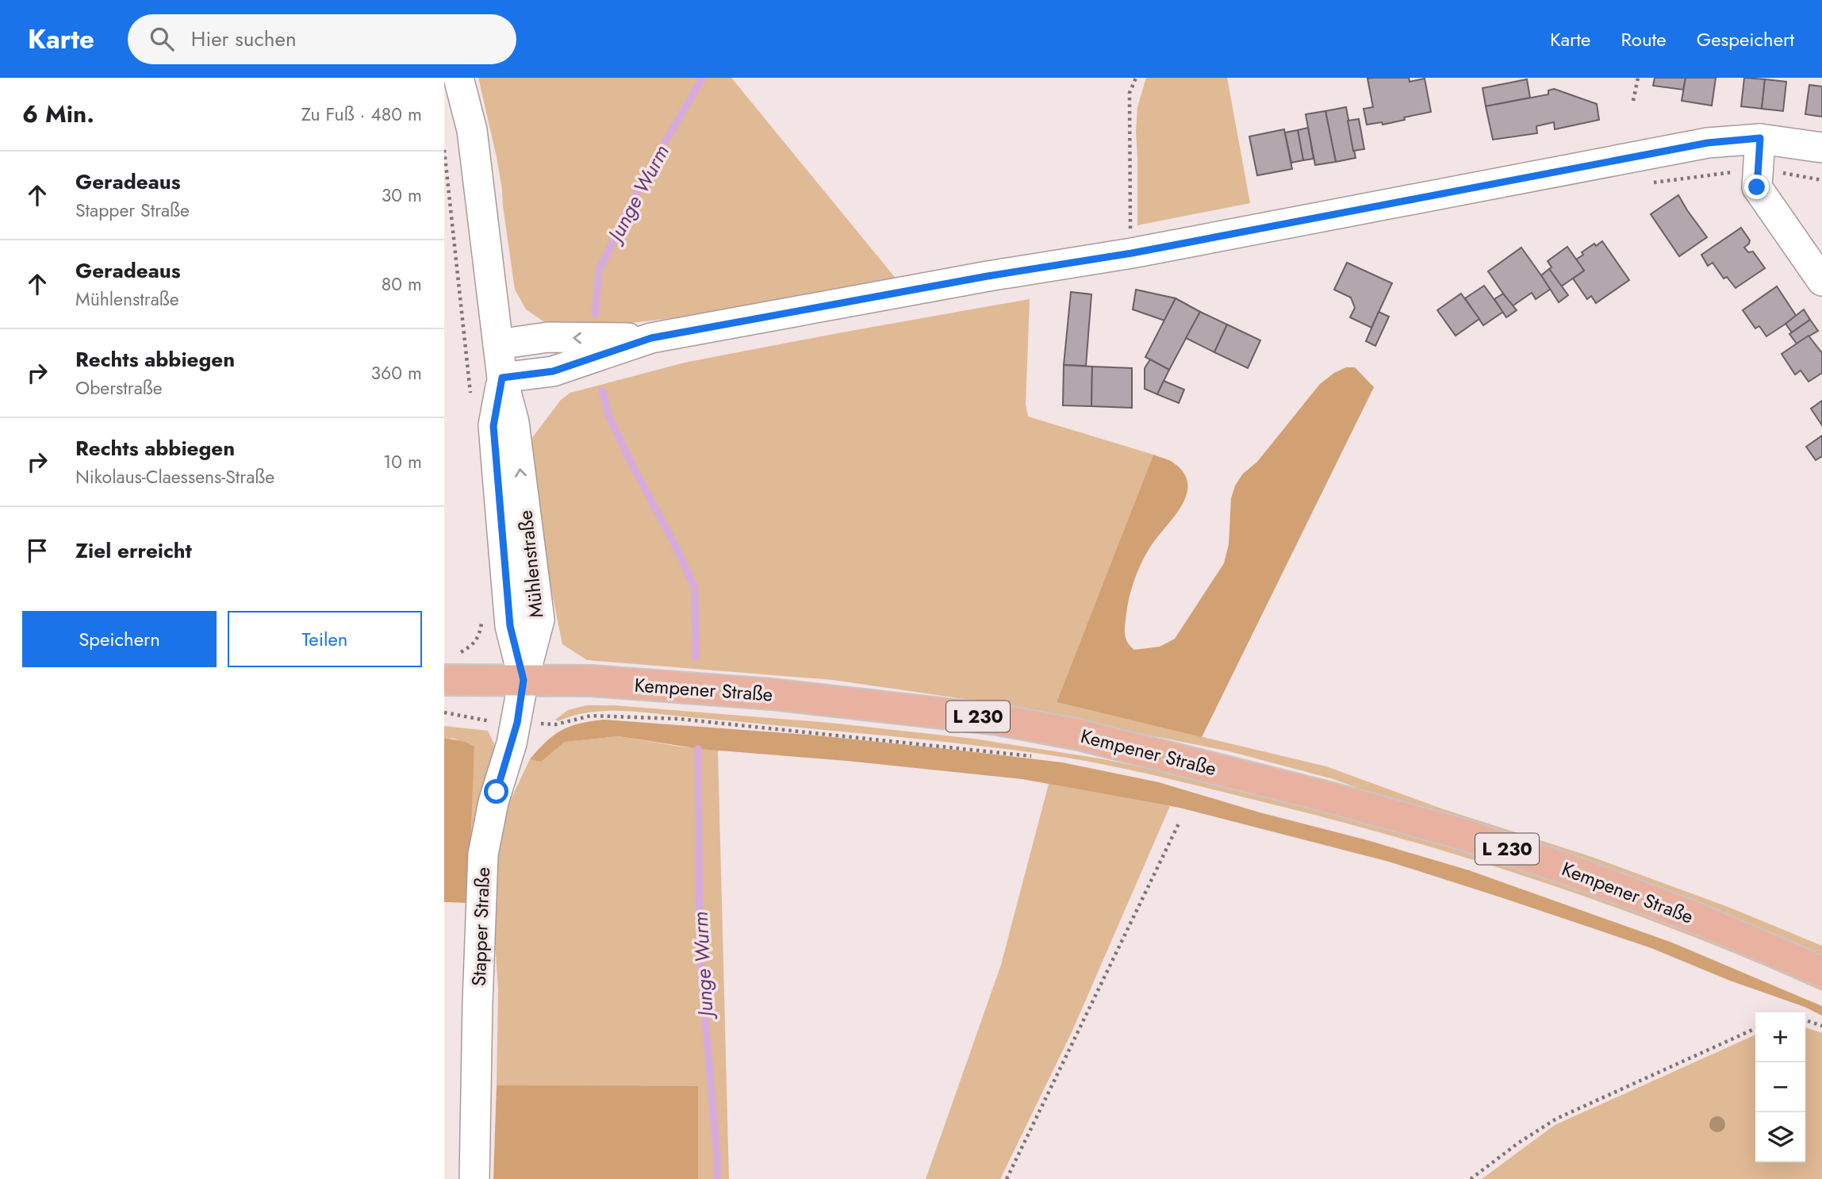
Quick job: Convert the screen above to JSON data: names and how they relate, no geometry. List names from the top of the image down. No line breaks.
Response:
{"streets":{"main road":["Kempener Straße","L 230"],"street":["Mühlenstraße","Stapper Straße"]},"crossings":[["Mühlenstraße","Kempener Straße"],["Mühlenstraße","Stapper Straße"],["Kempener Straße","Stapper Straße"]],"water":["Junge Wurm"],"page":{"header":"Karte","search":"Hier suchen","nav":["Karte","Route","Gespeichert"],"heading":["6 Min.","Zu Fuß · 480 m"],"list":[["Geradeaus","Stapper Straße","30 m"],["Geradeaus","Mühlenstraße","80 m"],["Rechts abbiegen","Oberstraße","360 m"],["Rechts abbiegen","Nikolaus-Claessens-Straße","10 m"],"Ziel erreicht"],"buttons":["Speichern","Teilen"],"map_buttons":["+","−"]}}
